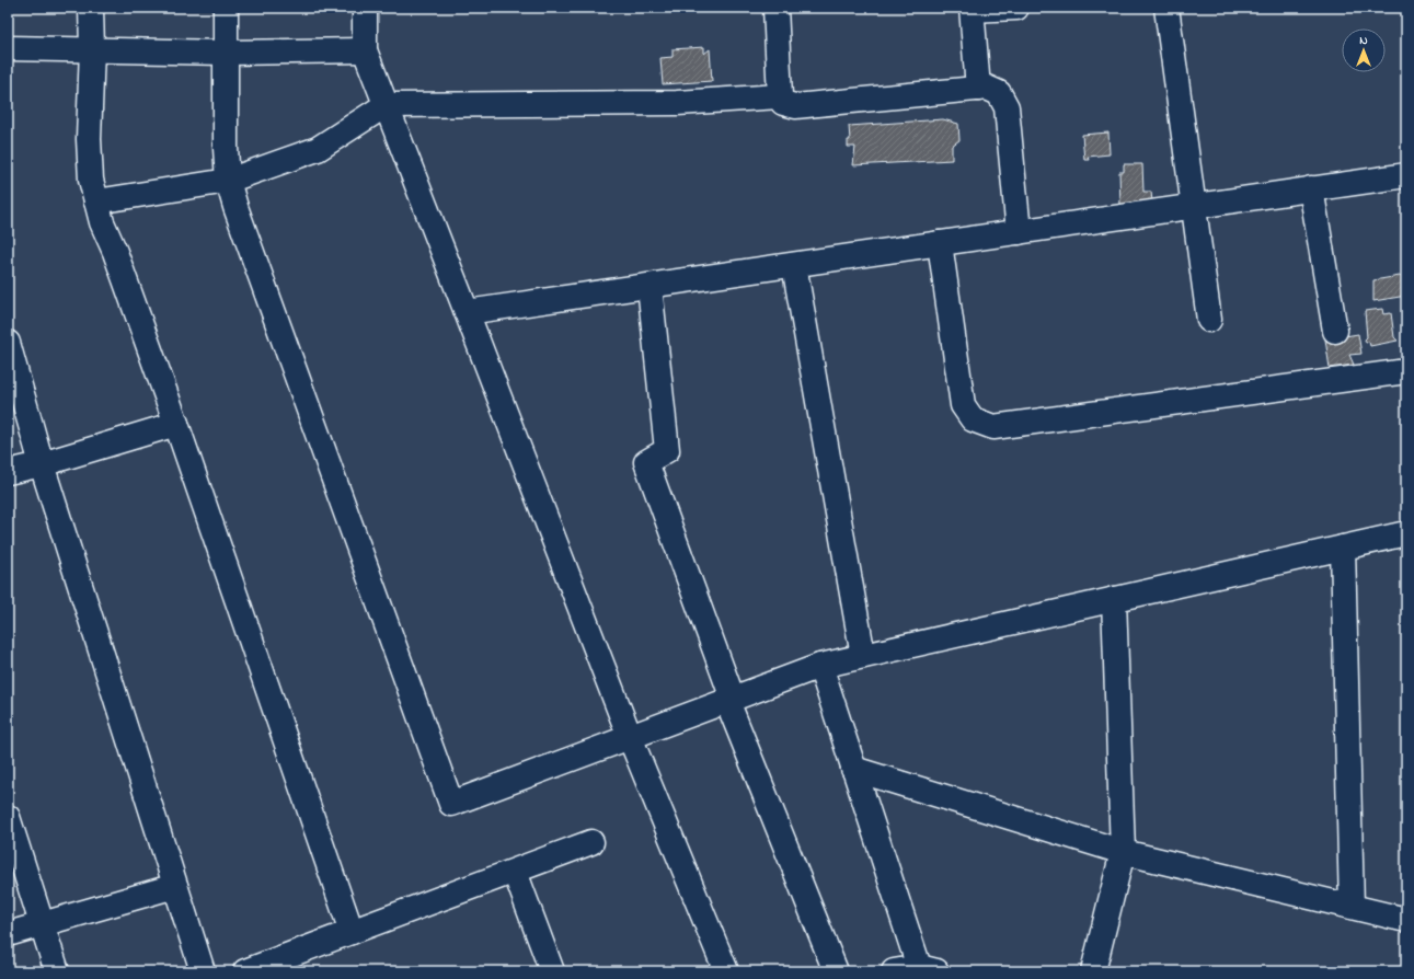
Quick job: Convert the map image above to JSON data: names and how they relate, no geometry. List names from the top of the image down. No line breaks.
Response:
{"north":"top"}
